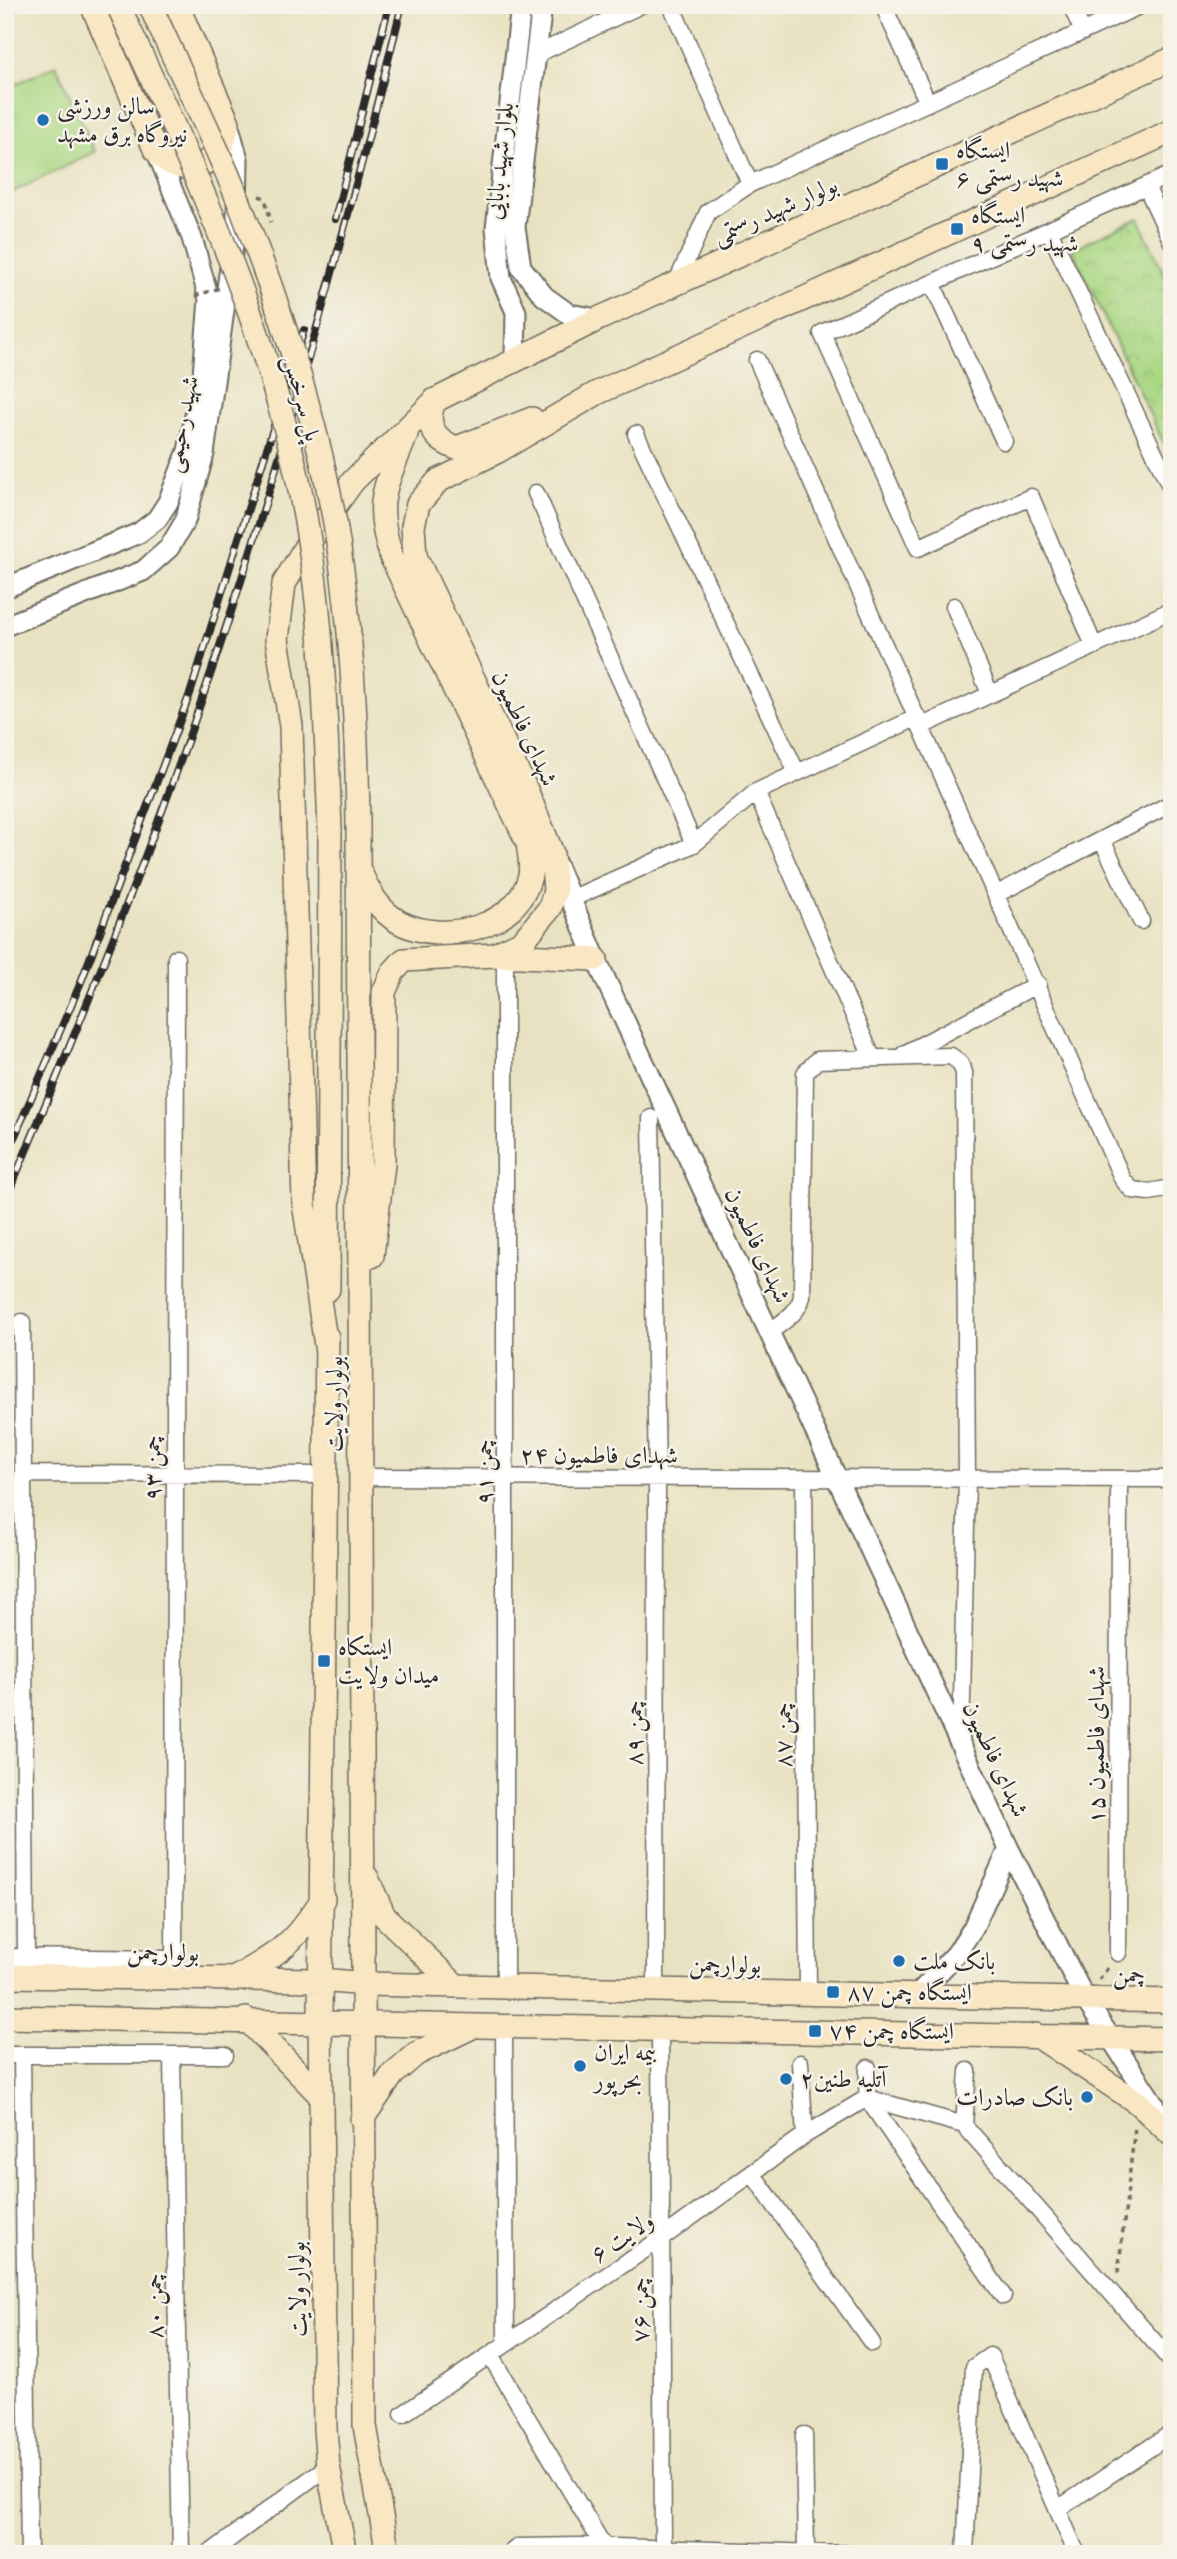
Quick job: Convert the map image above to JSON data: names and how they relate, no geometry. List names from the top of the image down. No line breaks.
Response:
{"streets":{"main road":["بولوار شهید رستمی","پل سرخس","شهدای فاطمیون","بولوار ولایت","بولوارچمن","چمن"],"street":["بلوار شهید بابایی","شهید رحیمی","شهدای فاطمیون ۲۴","چمن ۹۳","چمن ۹۱","چمن ۸۹","چمن ۸۷","شهدای فاطمیون ۱۵","ولایت ۶","چمن ۸۰","چمن ۷۶"]},"crossings":[["بلوار شهید بابایی","بولوار شهید رستمی"],["بولوار شهید رستمی","بولوار ولایت"],["پل سرخس","بولوار ولایت"],["شهدای فاطمیون","شهدای فاطمیون ۲۴"],["شهدای فاطمیون","بولوارچمن"],["شهدای فاطمیون","چمن"],["بولوار ولایت","شهدای فاطمیون ۲۴"],["بولوار ولایت","بولوارچمن"],["شهدای فاطمیون ۲۴","چمن ۹۱"],["شهدای فاطمیون ۲۴","چمن ۸۹"],["شهدای فاطمیون ۲۴","چمن ۸۷"],["شهدای فاطمیون ۲۴","شهدای فاطمیون ۱۵"],["چمن ۹۳","بولوارچمن"],["چمن ۹۱","بولوارچمن"],["چمن ۸۹","بولوارچمن"],["چمن ۸۷","بولوارچمن"],["بولوارچمن","چمن"],["ولایت ۶","چمن ۷۶"]],"places":{"other":["سالن ورزشی نیروگاه برق مشهد","بانک ملت","بيمه ايران بحرپور","آتلیه طنین۲","بانک صادرات"],"transit":["ایستگاه شهید رستمی ۶","ایستگاه شهید رستمی ۹","ایستکاه میدان ولایت","ایستگاه چمن ۸۷","ایستگاه چمن ۷۴"]}}
